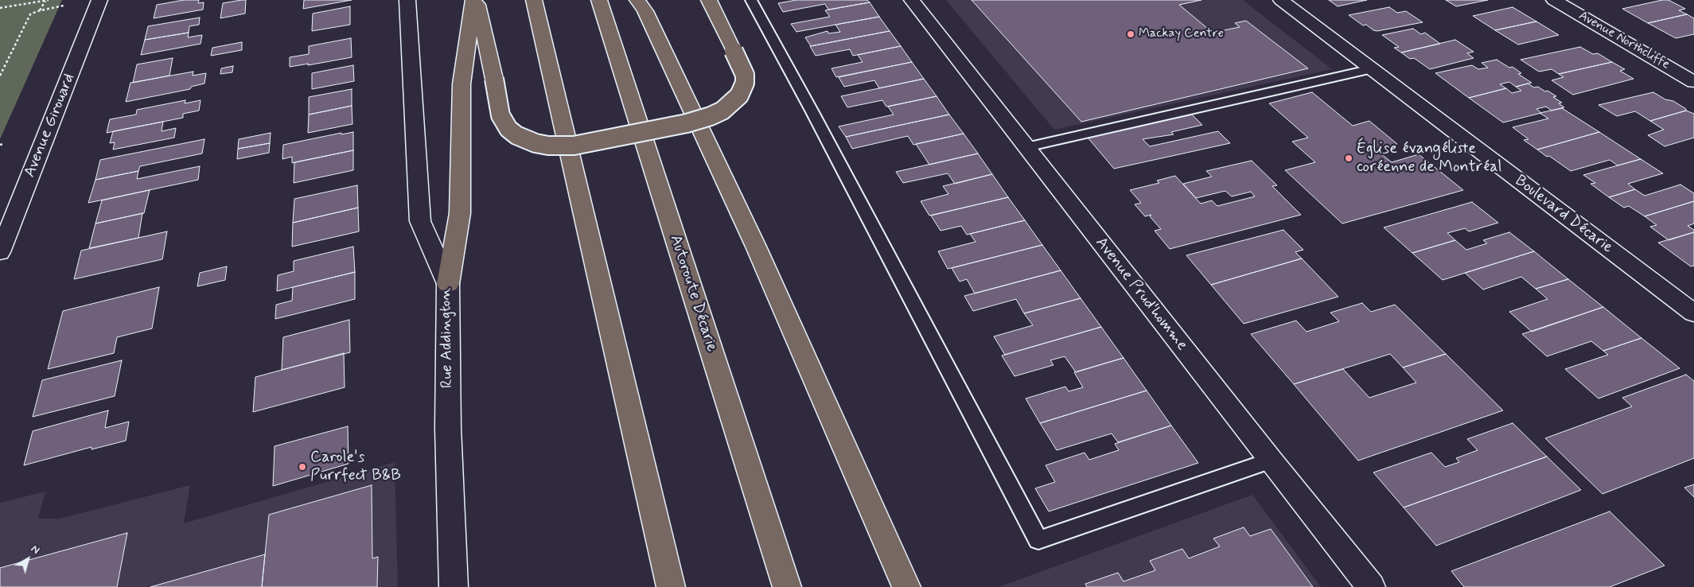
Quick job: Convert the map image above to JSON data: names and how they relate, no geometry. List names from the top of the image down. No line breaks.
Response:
{"streets":{"highway":["Autoroute Décarie"],"street":["Avenue Northcliffe","Avenue Girouard","Boulevard Décarie","Avenue Prud'homme","Rue Addington"]},"places":["Mackay Centre","Église évangéliste coréenne de Montréal","Carole's Purrfect B&B"],"north":"top right"}
